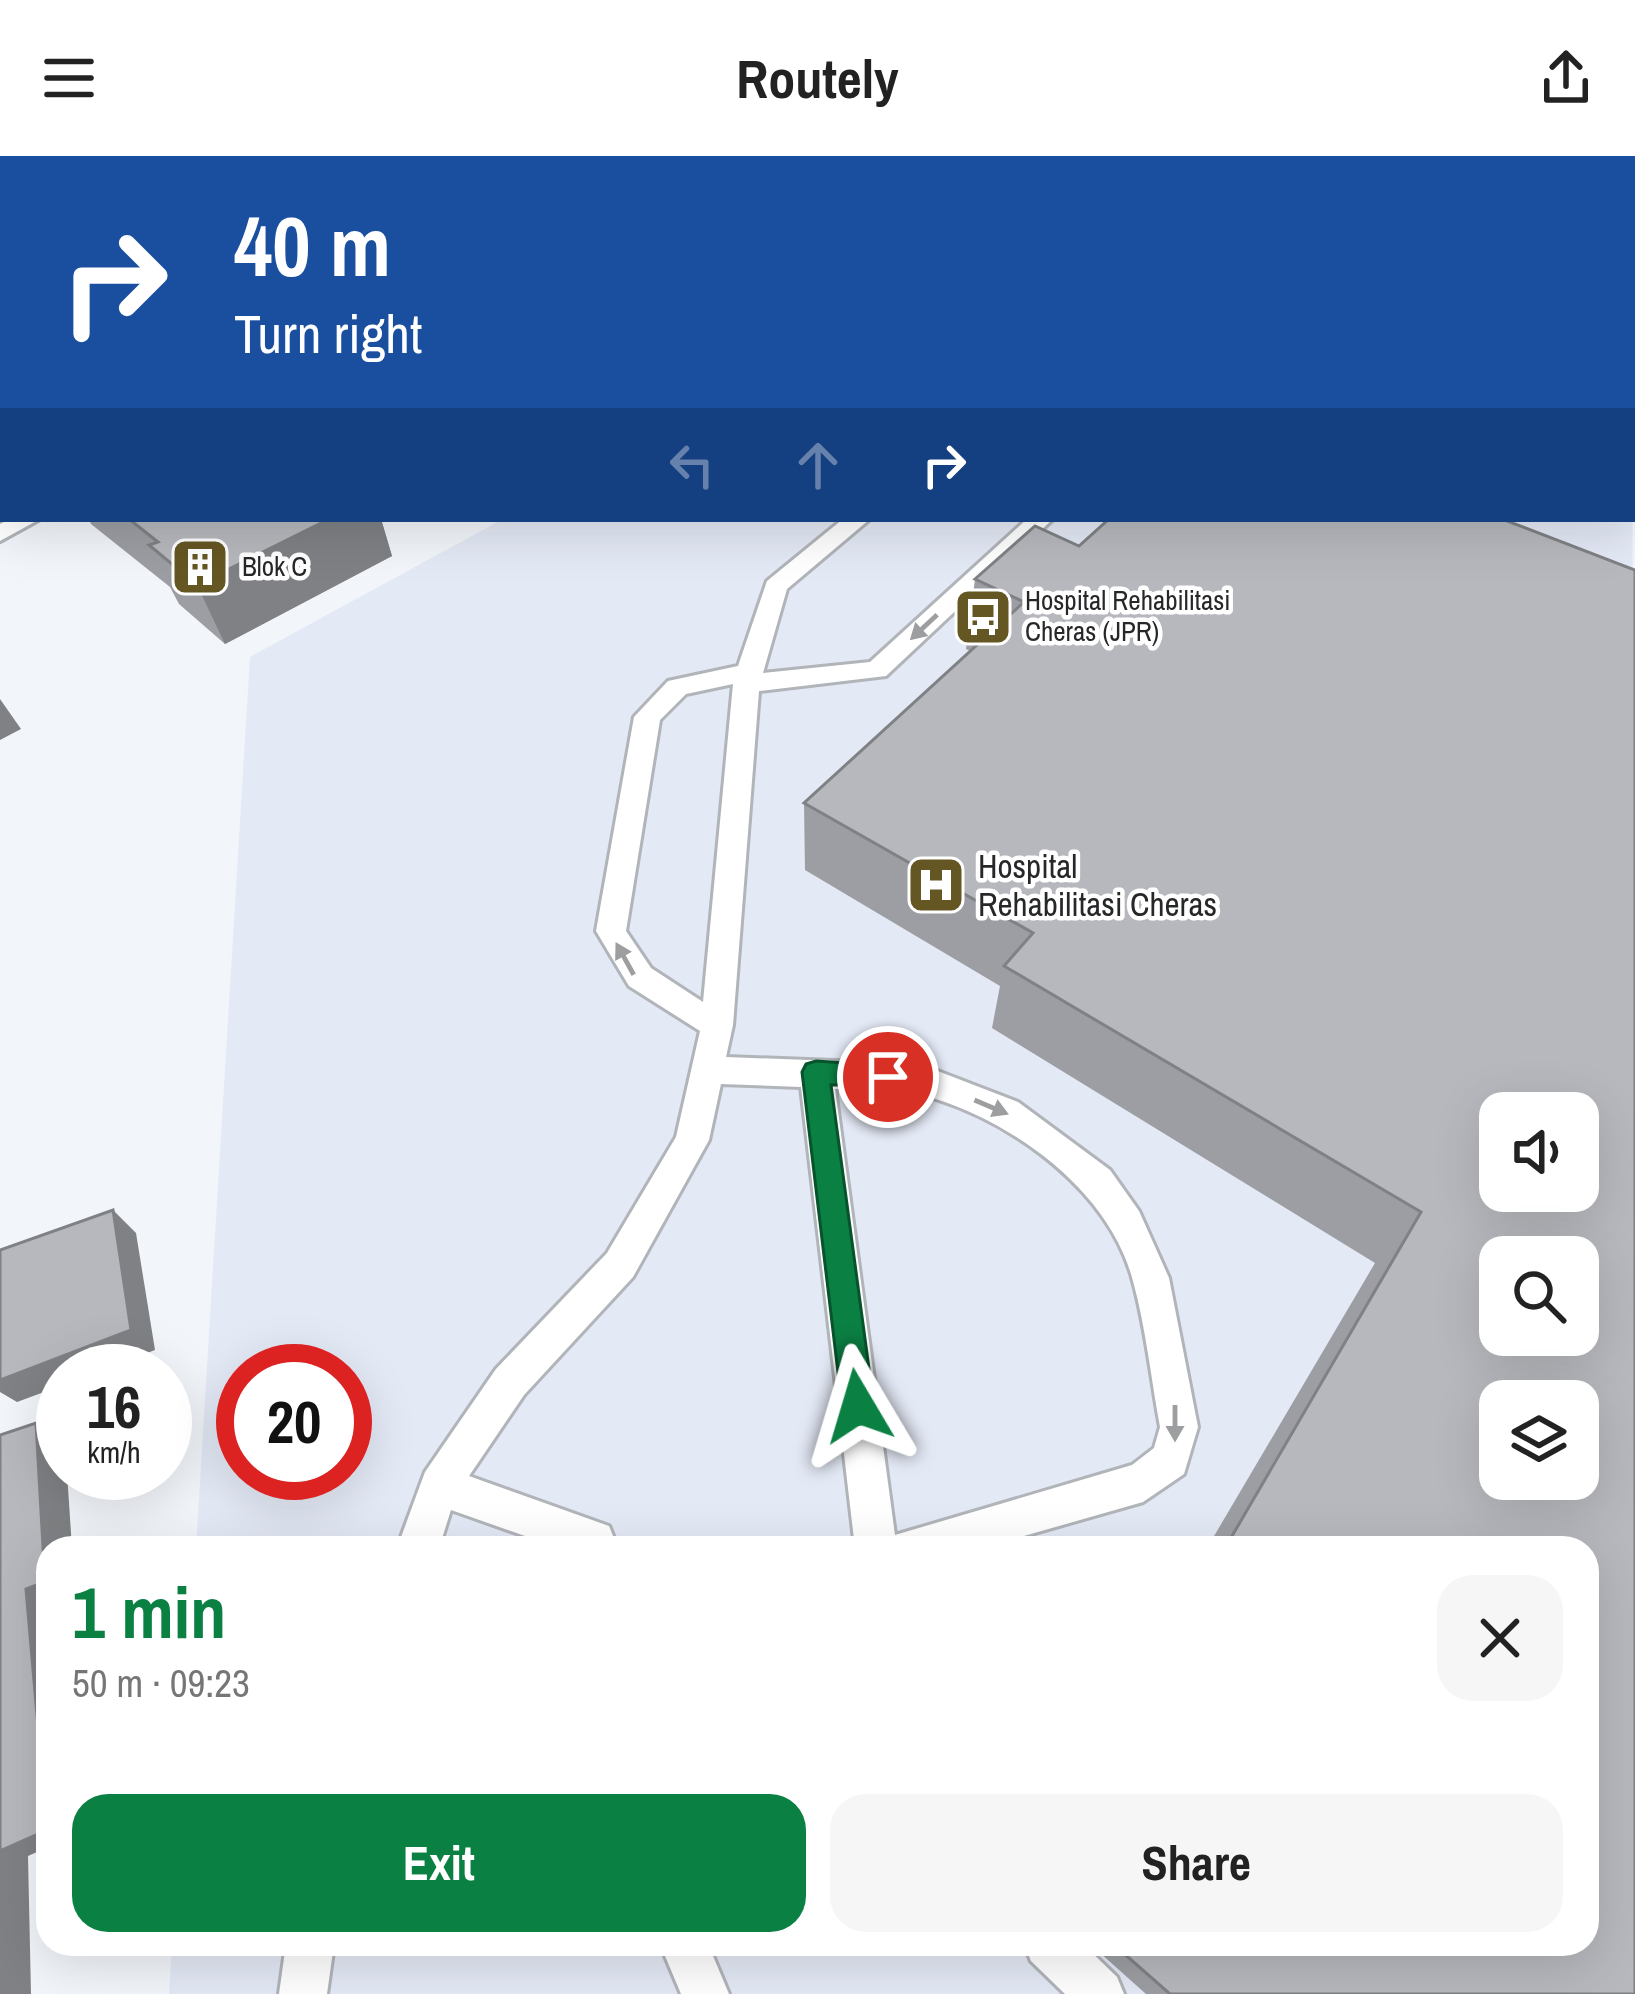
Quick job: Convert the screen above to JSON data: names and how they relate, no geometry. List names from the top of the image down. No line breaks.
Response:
{"places":{"building":["Blok C"],"bus stop":["Hospital Rehabilitasi Cheras (JPR)"],"hospital":["Hospital Rehabilitasi Cheras"]},"page":{"header":"Routely","turn":["40 m","Turn right"],"speed":"16 km/h","limit":"20","heading":["1 min","50 m · 09:23"],"buttons":["Exit","Share"]}}
